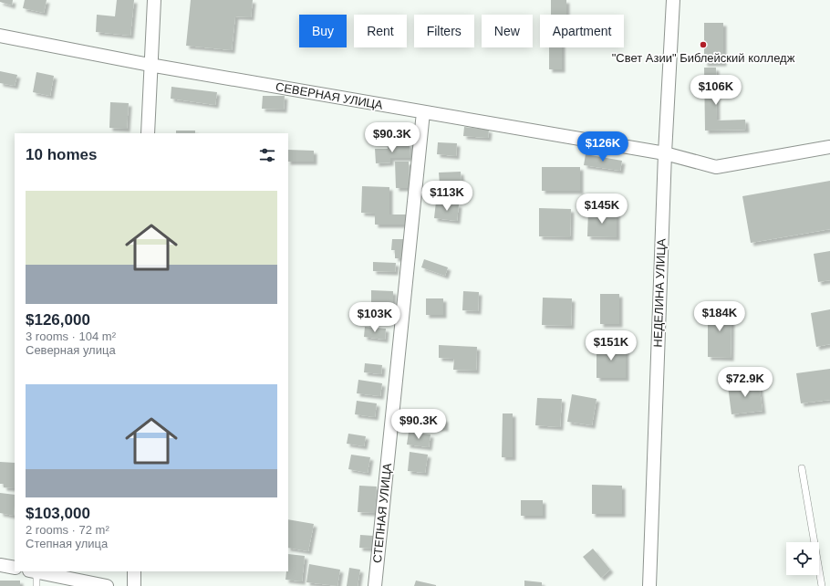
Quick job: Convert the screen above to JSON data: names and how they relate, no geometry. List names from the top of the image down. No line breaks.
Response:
{"streets":{"street":["СЕВЕРНАЯ УЛИЦА","НЕДЕЛИНА УЛИЦА","СТЕПНАЯ УЛИЦА"]},"crossings":[["СЕВЕРНАЯ УЛИЦА","НЕДЕЛИНА УЛИЦА"],["СЕВЕРНАЯ УЛИЦА","СТЕПНАЯ УЛИЦА"]],"places":["\"Свет Азии\" Библейский колледж"],"page":{"chip":["Buy","Rent","Filters","New","Apartment"],"price":["$106K","$90.3K","$126K","$113K","$145K","$184K","$103K","$151K","$72.9K","$90.3K"],"heading":"10 homes","list":[{"name":"$126,000","note":"3 rooms · 104 m² · Северная улица"},{"name":"$103,000","note":"2 rooms · 72 m² · Степная улица"}]}}
